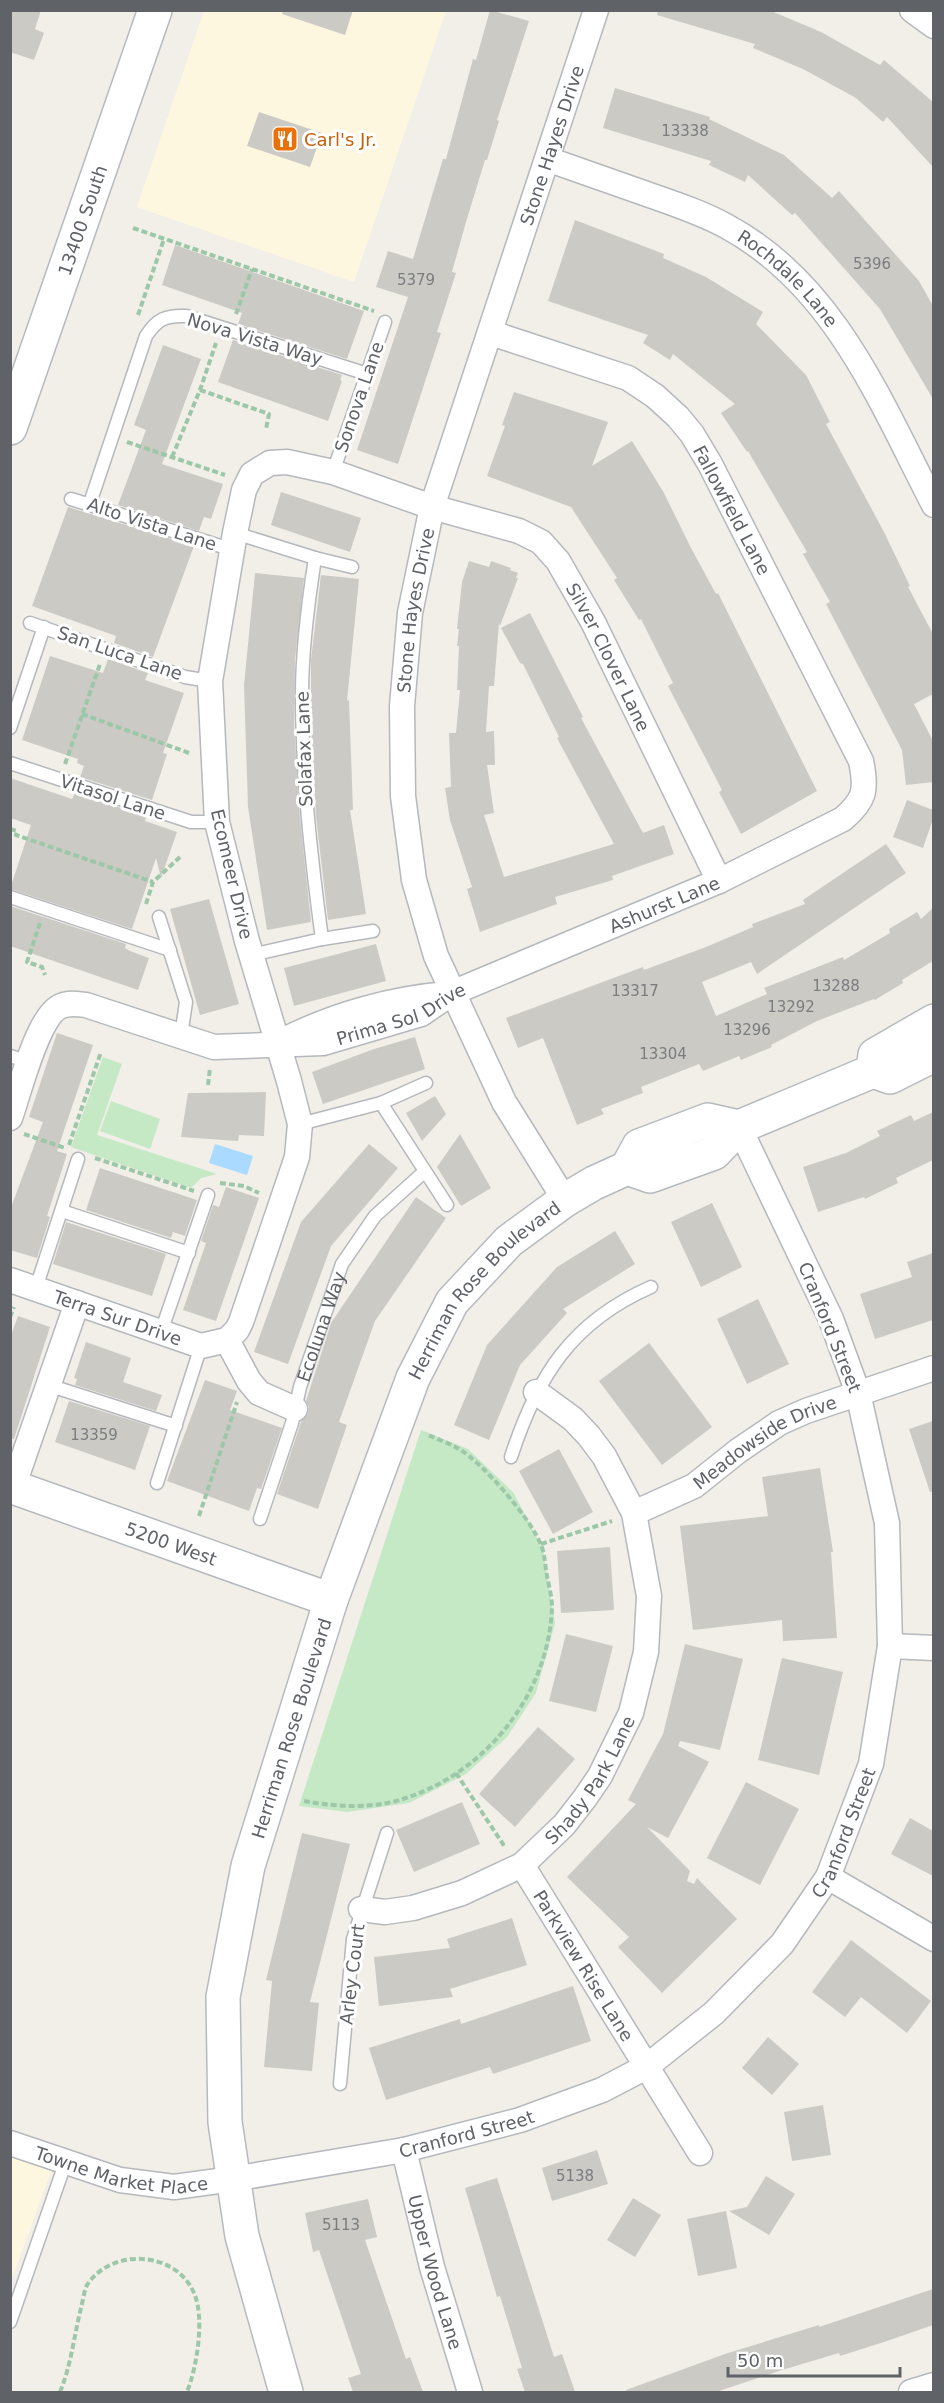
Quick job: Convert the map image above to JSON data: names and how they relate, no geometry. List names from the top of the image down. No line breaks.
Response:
{"streets":{"street":["Stone Hayes Drive","13400 South","Rochdale Lane","Fallowfield Lane","Silver Clover Lane","Ecomeer Drive","Ashurst Lane","Prima Sol Drive","Herriman Rose Boulevard","Terra Sur Drive","Cranford Street","Meadowside Drive","5200 West","Shady Park Lane","Parkview Rise Lane","Towne Market Place","Upper Wood Lane"],"lane":["Nova Vista Way","Sonova Lane","Alto Vista Lane","San Luca Lane","Solafax Lane","Vitasol Lane","Ecoluna Way","Arley Court"]},"crossings":[["Stone Hayes Drive","Rochdale Lane"],["Stone Hayes Drive","Fallowfield Lane"],["Stone Hayes Drive","Silver Clover Lane"],["Stone Hayes Drive","Ecomeer Drive"],["Stone Hayes Drive","Ashurst Lane"],["Stone Hayes Drive","Prima Sol Drive"],["Stone Hayes Drive","Herriman Rose Boulevard"],["Nova Vista Way","Sonova Lane"],["Nova Vista Way","Alto Vista Lane"],["Sonova Lane","Ecomeer Drive"],["Fallowfield Lane","Ashurst Lane"],["Alto Vista Lane","Solafax Lane"],["Alto Vista Lane","Ecomeer Drive"],["San Luca Lane","Ecomeer Drive"],["Silver Clover Lane","Ecomeer Drive"],["Silver Clover Lane","Ashurst Lane"],["Vitasol Lane","Ecomeer Drive"],["Ecomeer Drive","Prima Sol Drive"],["Ecomeer Drive","Terra Sur Drive"],["Ashurst Lane","Prima Sol Drive"],["Herriman Rose Boulevard","Cranford Street"],["Herriman Rose Boulevard","5200 West"],["Herriman Rose Boulevard","Towne Market Place"],["Cranford Street","Meadowside Drive"],["Cranford Street","Parkview Rise Lane"],["Cranford Street","Towne Market Place"],["Cranford Street","Upper Wood Lane"],["Meadowside Drive","Shady Park Lane"],["Shady Park Lane","Parkview Rise Lane"],["Shady Park Lane","Arley Court"]],"places":{"restaurant":["Carl's Jr."]},"house_numbers":["13338","5396","5379","13288","13317","13292","13296","13304","13359","5138","5113"],"scale_bar":"50 m"}
